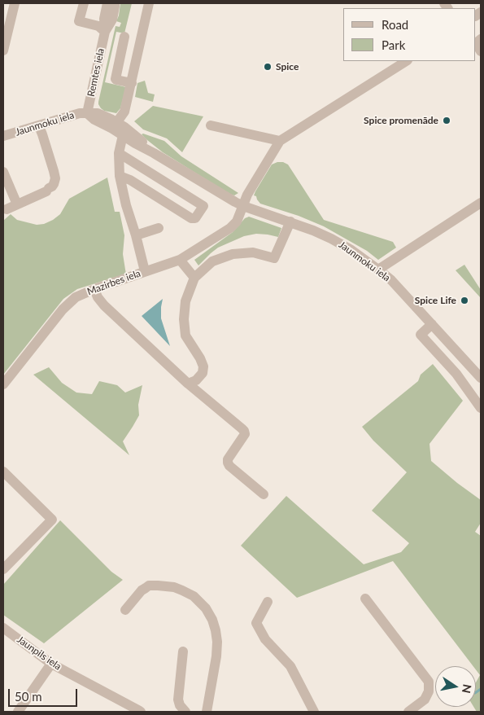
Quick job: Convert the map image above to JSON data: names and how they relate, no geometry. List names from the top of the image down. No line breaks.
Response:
{"streets":{"street":["Remtes iela","Jaunmoku iela","Mazirbes iela","Jaunpils iela"]},"crossings":[["Remtes iela","Jaunmoku iela"],["Jaunmoku iela","Mazirbes iela"]],"places":["Spice","Spice promenāde","Spice Life"],"legend":["Road","Park"],"scale_bar":"50 m","north":"right"}
